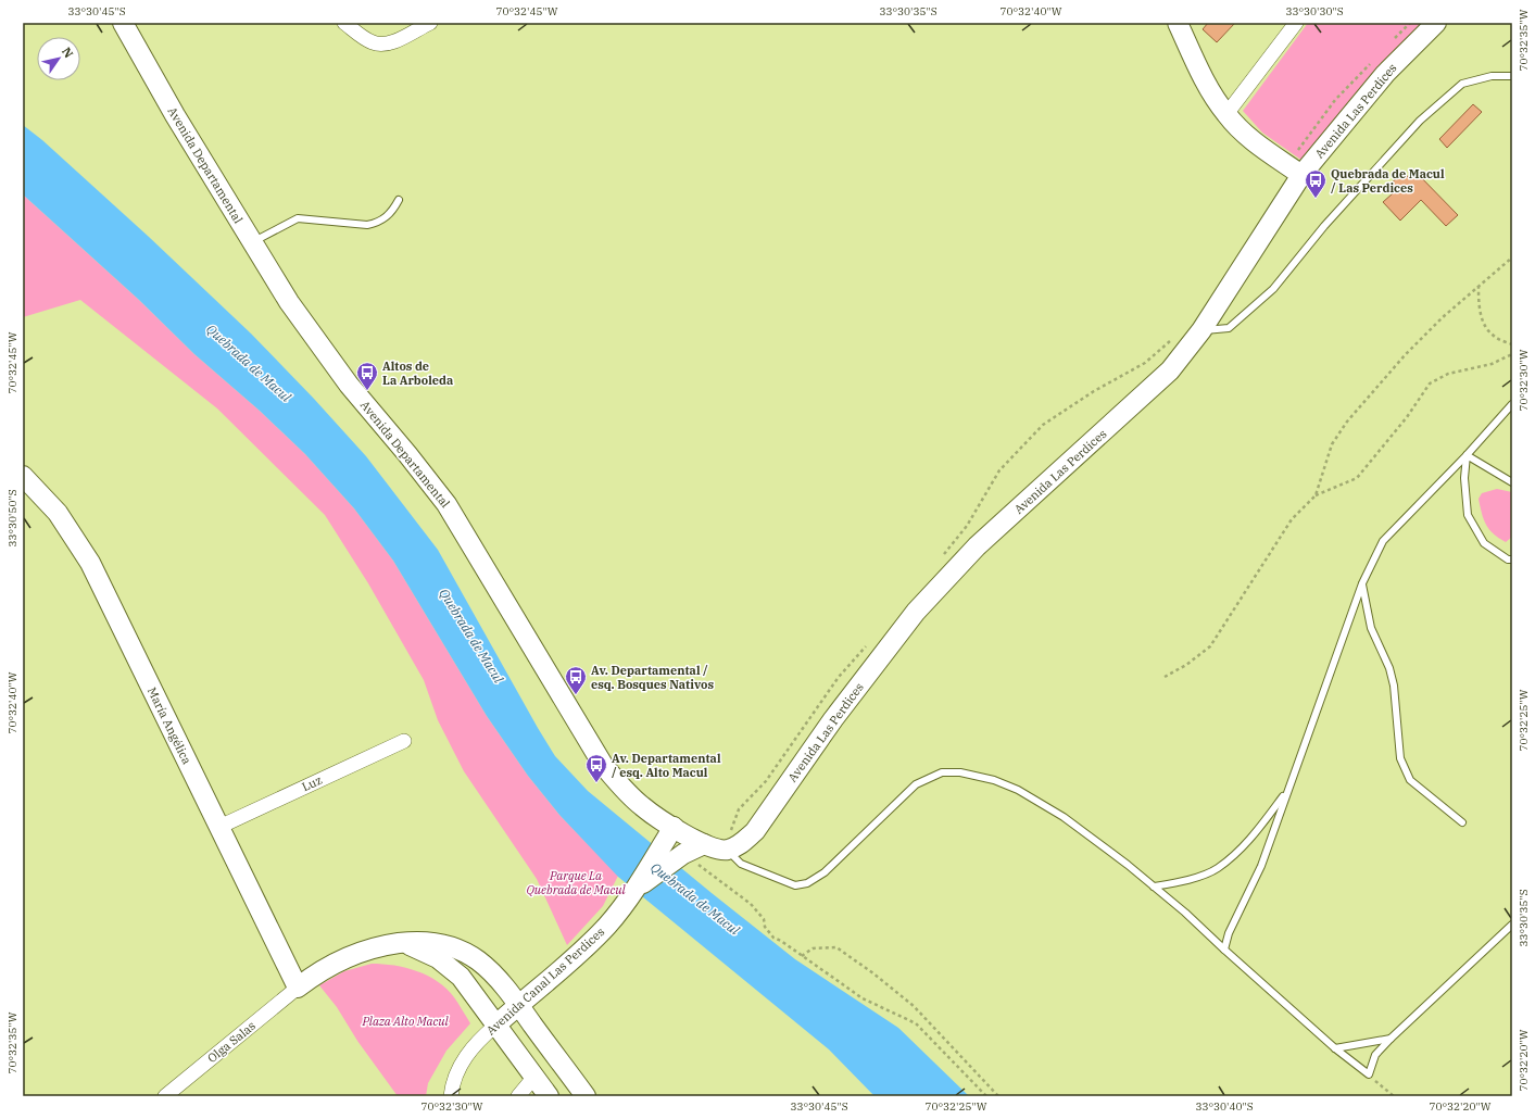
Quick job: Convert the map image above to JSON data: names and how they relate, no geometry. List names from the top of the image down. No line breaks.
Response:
{"streets":{"street":["Avenida Las Perdices","Avenida Departamental","María Angélica","Luz","Avenida Canal Las Perdices","Olga Salas"]},"crossings":[["Avenida Las Perdices","Avenida Canal Las Perdices"],["María Angélica","Luz"],["María Angélica","Olga Salas"]],"water":["Quebrada de Macul"],"parks":["Parque La Quebrada de Macul","Plaza Alto Macul"],"places":{"bus stop":["Quebrada de Macul / Las Perdices","Altos de La Arboleda","Av. Departamental / esq. Bosques Nativos","Av. Departamental / esq. Alto Macul"]},"north":"top right","coordinates":["33°30'45\"S","70°32'45\"W","33°30'35\"S","70°32'40\"W","33°30'30\"S","70°32'35\"W","70°32'30\"W","33°30'50\"S","70°32'25\"W","70°32'20\"W","33°30'40\"S"]}
